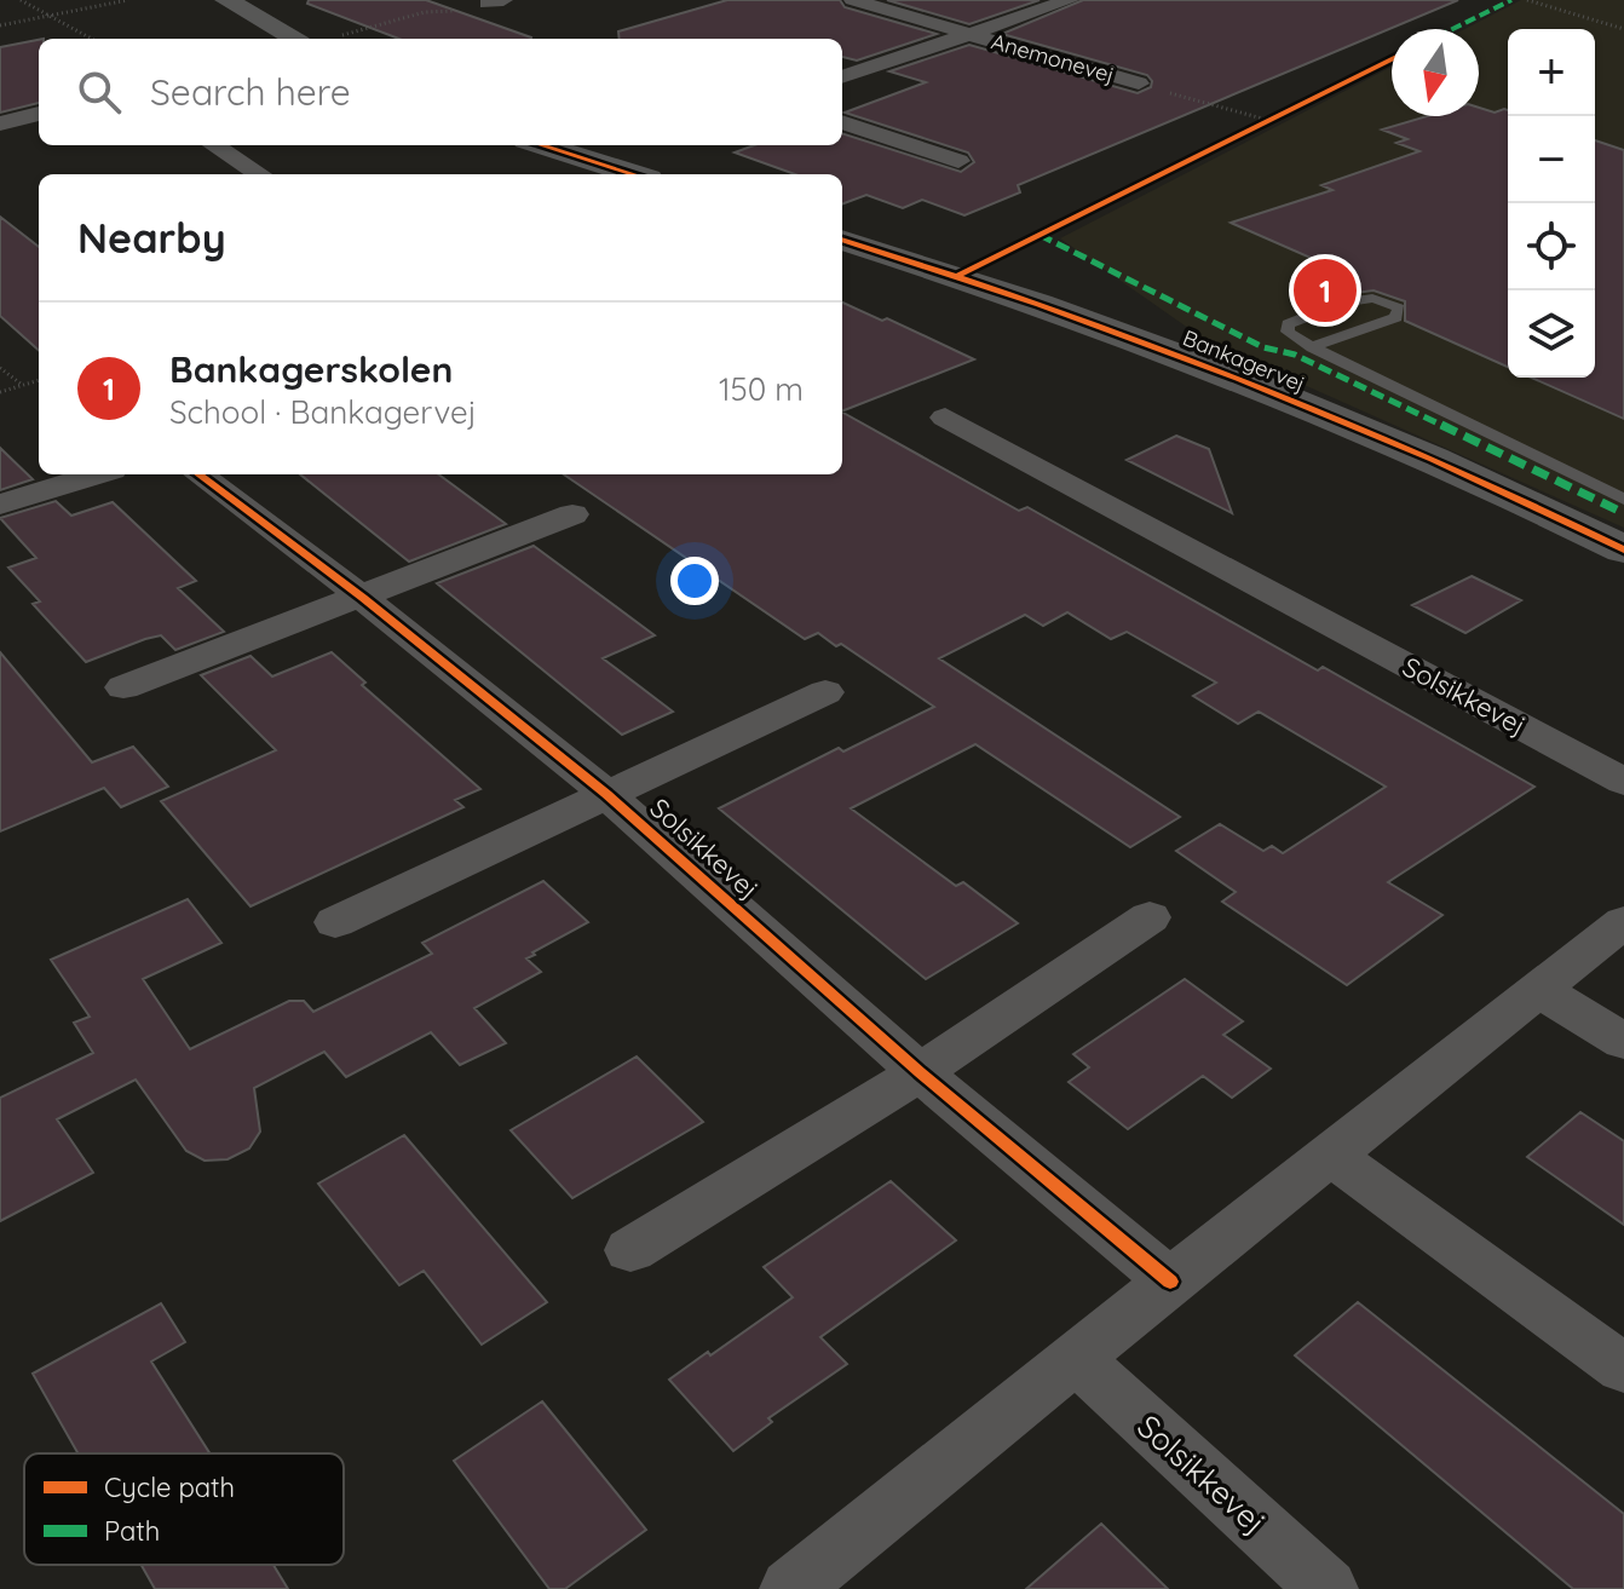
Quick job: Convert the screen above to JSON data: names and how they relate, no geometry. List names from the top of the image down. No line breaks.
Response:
{"streets":{"street":["Anemonevej","Bankagervej","Solsikkevej"]},"legend":["Cycle path","Path"],"north":"bottom","page":{"map_buttons":["+","−"],"search":"Search here","heading":"Nearby","pins":"1","list":[{"mark":"1","name":"Bankagerskolen","note":"School · Bankagervej","value":"150 m"}]}}
